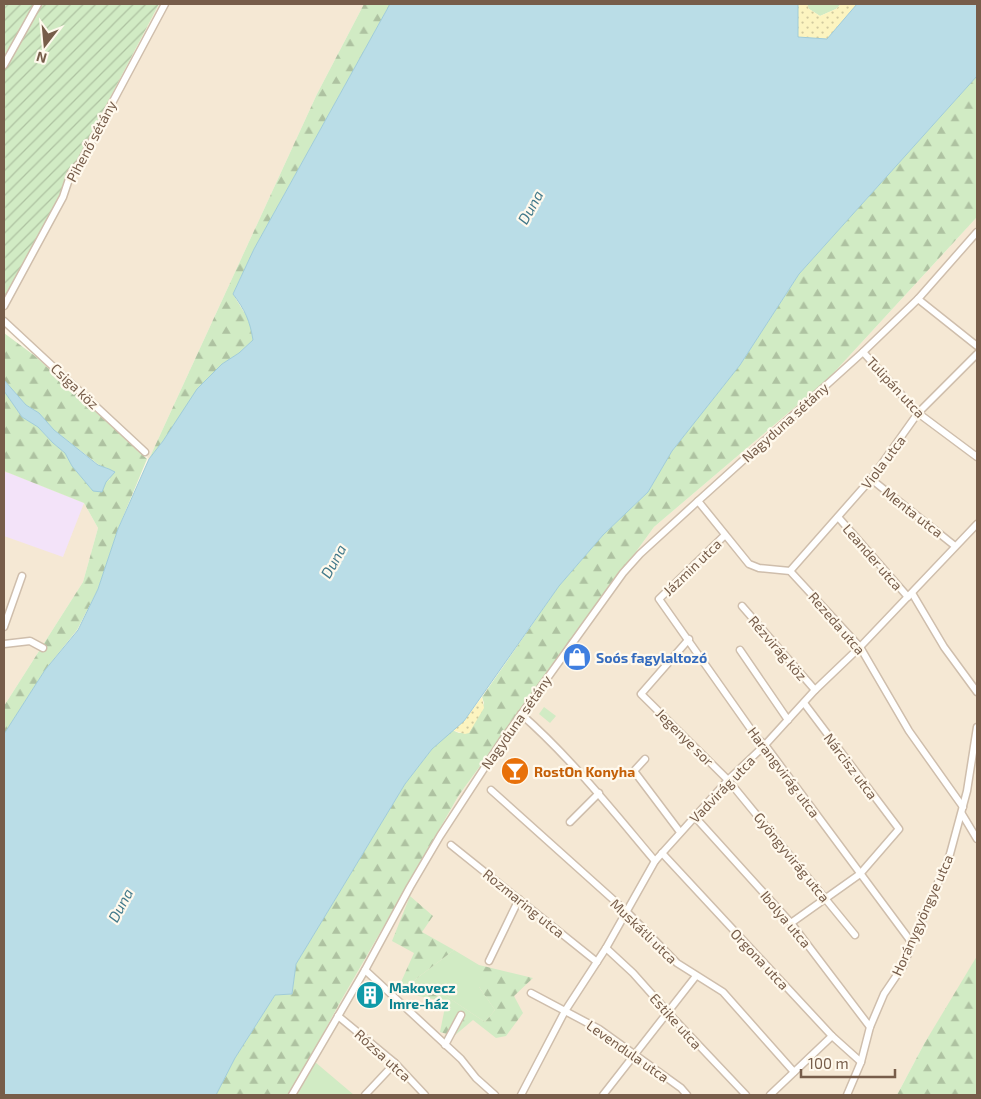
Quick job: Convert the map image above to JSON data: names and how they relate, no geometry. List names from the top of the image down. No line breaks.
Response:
{"streets":{"street":["Pihenő sétány","Csiga köz","Tulipán utca","Nagyduna sétány","Viola utca","Menta utca","Leander utca","Jázmin utca","Rezeda utca","Rézvirág köz","Jegenye sor","Nárcisz utca","Harangvirág utca","Vadvirág utca","Gyöngyvirág utca","Rozmaring utca","Horánygyöngye utca","Ibolya utca","Muskátli utca","Orgona utca","Estike utca","Levendula utca","Rózsa utca"]},"crossings":[["Tulipán utca","Nagyduna sétány"],["Tulipán utca","Viola utca"],["Nagyduna sétány","Rózsa utca"],["Viola utca","Menta utca"],["Viola utca","Leander utca"],["Viola utca","Rezeda utca"],["Menta utca","Vadvirág utca"],["Leander utca","Vadvirág utca"],["Jázmin utca","Harangvirág utca"],["Rezeda utca","Vadvirág utca"],["Rezeda utca","Horánygyöngye utca"],["Rézvirág köz","Vadvirág utca"],["Jegenye sor","Harangvirág utca"],["Jegenye sor","Vadvirág utca"],["Jegenye sor","Gyöngyvirág utca"],["Nárcisz utca","Harangvirág utca"],["Nárcisz utca","Vadvirág utca"],["Harangvirág utca","Vadvirág utca"],["Harangvirág utca","Horánygyöngye utca"],["Vadvirág utca","Gyöngyvirág utca"],["Vadvirág utca","Rozmaring utca"],["Vadvirág utca","Ibolya utca"],["Vadvirág utca","Muskátli utca"],["Vadvirág utca","Orgona utca"],["Vadvirág utca","Estike utca"],["Vadvirág utca","Levendula utca"],["Horánygyöngye utca","Ibolya utca"],["Horánygyöngye utca","Orgona utca"]],"water":["Duna"],"places":{"shop":["Soós fagylaltozó"],"bar":["RostOn Konyha"],"building":["Makovecz Imre-ház"]},"scale_bar":"100 m","north":"bottom"}
